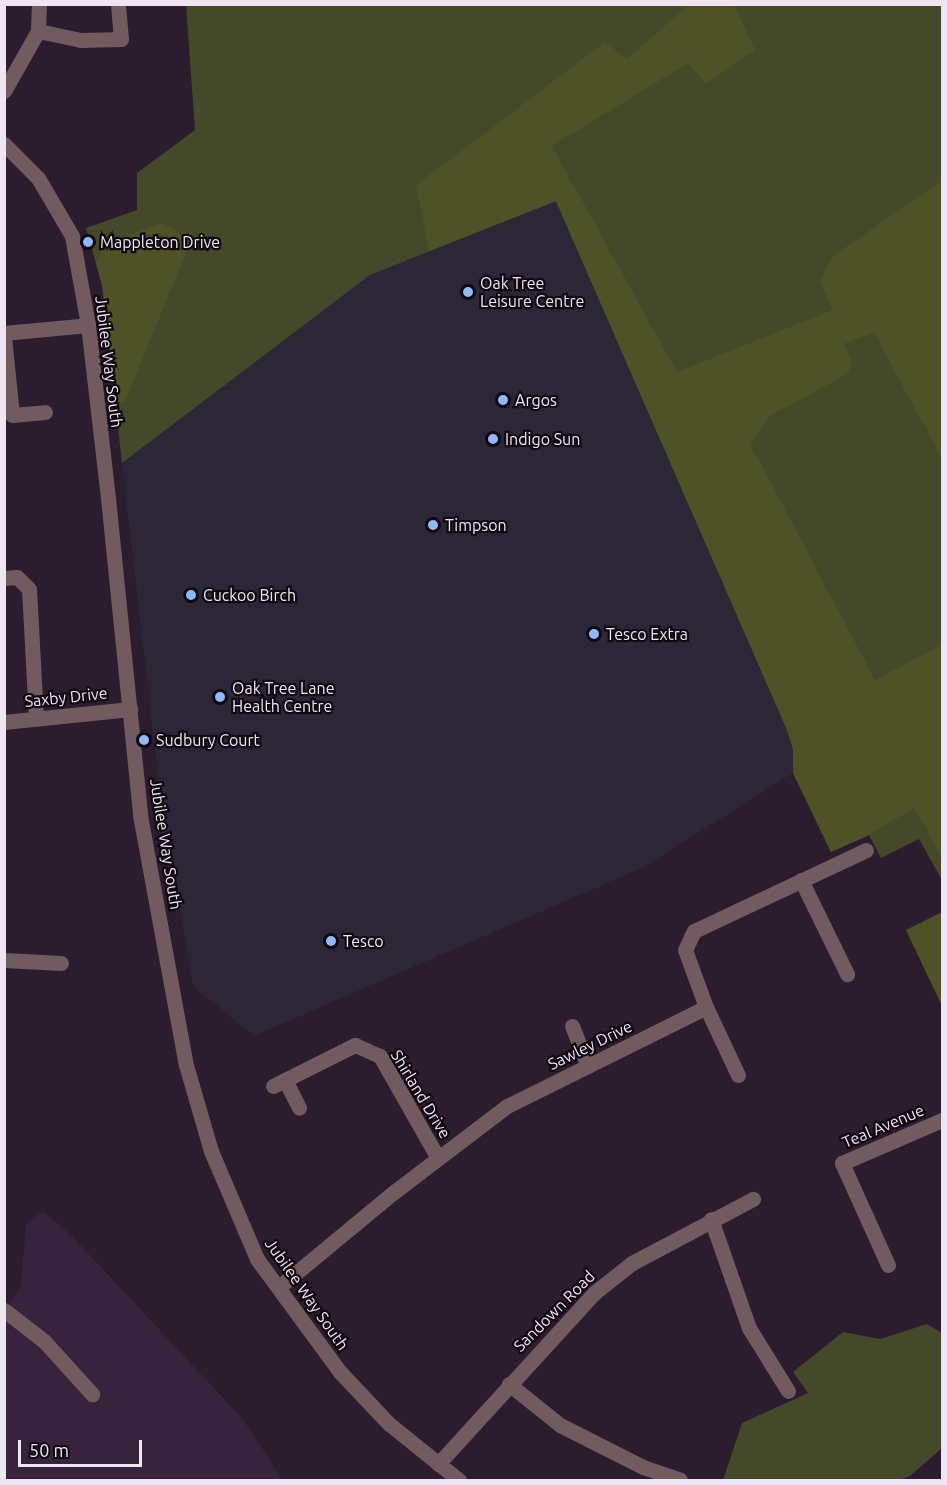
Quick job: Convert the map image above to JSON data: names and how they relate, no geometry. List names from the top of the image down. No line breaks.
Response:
{"streets":{"street":["Jubilee Way South","Saxby Drive","Sawley Drive","Shirland Drive","Teal Avenue","Sandown Road"]},"crossings":[["Jubilee Way South","Saxby Drive"],["Jubilee Way South","Sawley Drive"],["Jubilee Way South","Sandown Road"],["Sawley Drive","Shirland Drive"]],"places":["Mappleton Drive","Oak Tree Leisure Centre","Argos","Indigo Sun","Timpson","Cuckoo Birch","Tesco Extra","Oak Tree Lane Health Centre","Sudbury Court","Tesco"],"scale_bar":"50 m"}
